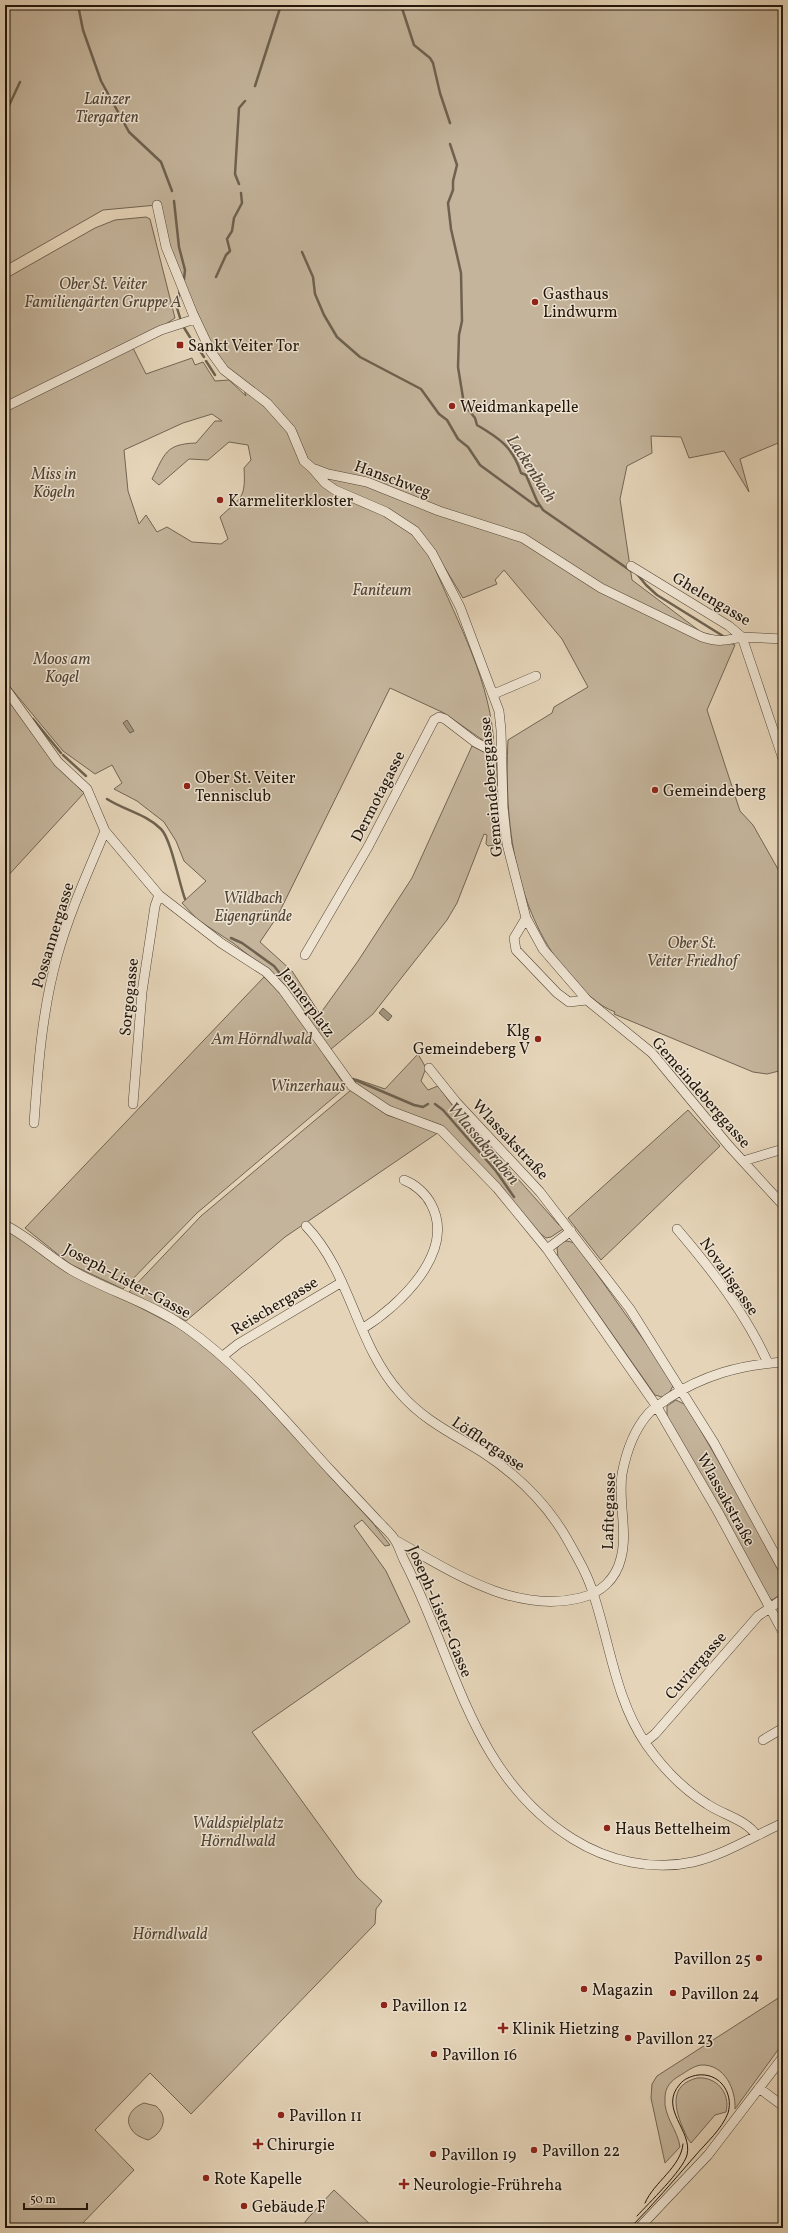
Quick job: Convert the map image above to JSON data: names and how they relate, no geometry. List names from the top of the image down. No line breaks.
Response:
{"streets":{"street":["Hanschweg","Ghelengasse","Gemeindeberggasse","Dermotagasse","Possannergasse","Sorgogasse","Jennerplatz","Wlassakstraße","Novalisgasse","Joseph-Lister-Gasse","Reischergasse","Löfflergasse","Lafitegasse","Cuviergasse"]},"crossings":[["Hanschweg","Ghelengasse"],["Hanschweg","Gemeindeberggasse"],["Gemeindeberggasse","Dermotagasse"],["Possannergasse","Jennerplatz"],["Sorgogasse","Jennerplatz"],["Jennerplatz","Wlassakstraße"],["Wlassakstraße","Lafitegasse"],["Wlassakstraße","Cuviergasse"],["Joseph-Lister-Gasse","Reischergasse"],["Joseph-Lister-Gasse","Löfflergasse"],["Joseph-Lister-Gasse","Lafitegasse"],["Reischergasse","Löfflergasse"],["Löfflergasse","Lafitegasse"],["Löfflergasse","Cuviergasse"]],"water":["Lackenbach","Wlassakgraben"],"parks":["Lainzer Tiergarten","Ober St. Veiter Familiengärten Gruppe A","Miss in Kögeln","Faniteum","Moos am Kogel","Wildbach Eigengründe","Ober St. Veiter Friedhof","Am Hörndlwald","Winzerhaus","Waldspielplatz Hörndlwald","Hörndlwald"],"places":{"other":["Gasthaus Lindwurm","Weidmankapelle","Karmeliterkloster","Ober St. Veiter Tennisclub","Gemeindeberg","Klg Gemeindeberg V","Haus Bettelheim","Pavillon 25","Magazin","Pavillon 24","Pavillon 12","Pavillon 23","Pavillon 16","Pavillon 11","Pavillon 22","Pavillon 19","Rote Kapelle","Gebäude F"],"transit":["Sankt Veiter Tor"],"health":["Klinik Hietzing","Chirurgie","Neurologie-Frühreha"]},"scale_bar":"50 m"}
